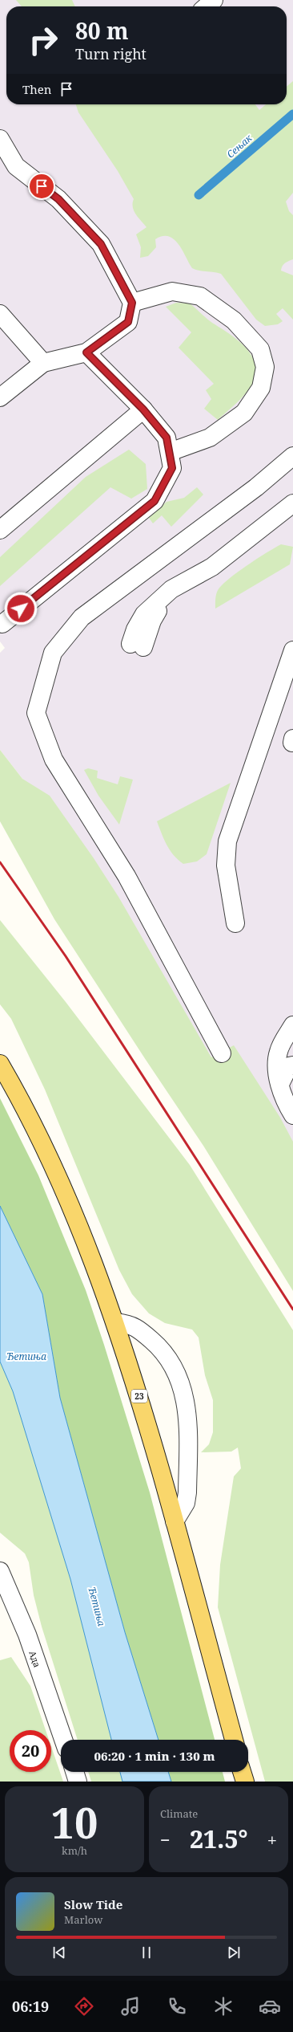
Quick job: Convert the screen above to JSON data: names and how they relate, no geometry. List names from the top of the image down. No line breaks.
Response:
{"streets":{"main road":["23"],"street":["Ада"]},"water":["Сењак","Ђетиња"],"page":{"turn":["80 m","Turn right"],"then":"Then","limit":"20","trip":"06:20 · 1 min · 130 m","tile":[["10","km/h"],"Climate"],"heat":["−","21.5°","+"],"song":["Slow Tide","Marlow"],"tabs":"06:19"}}
